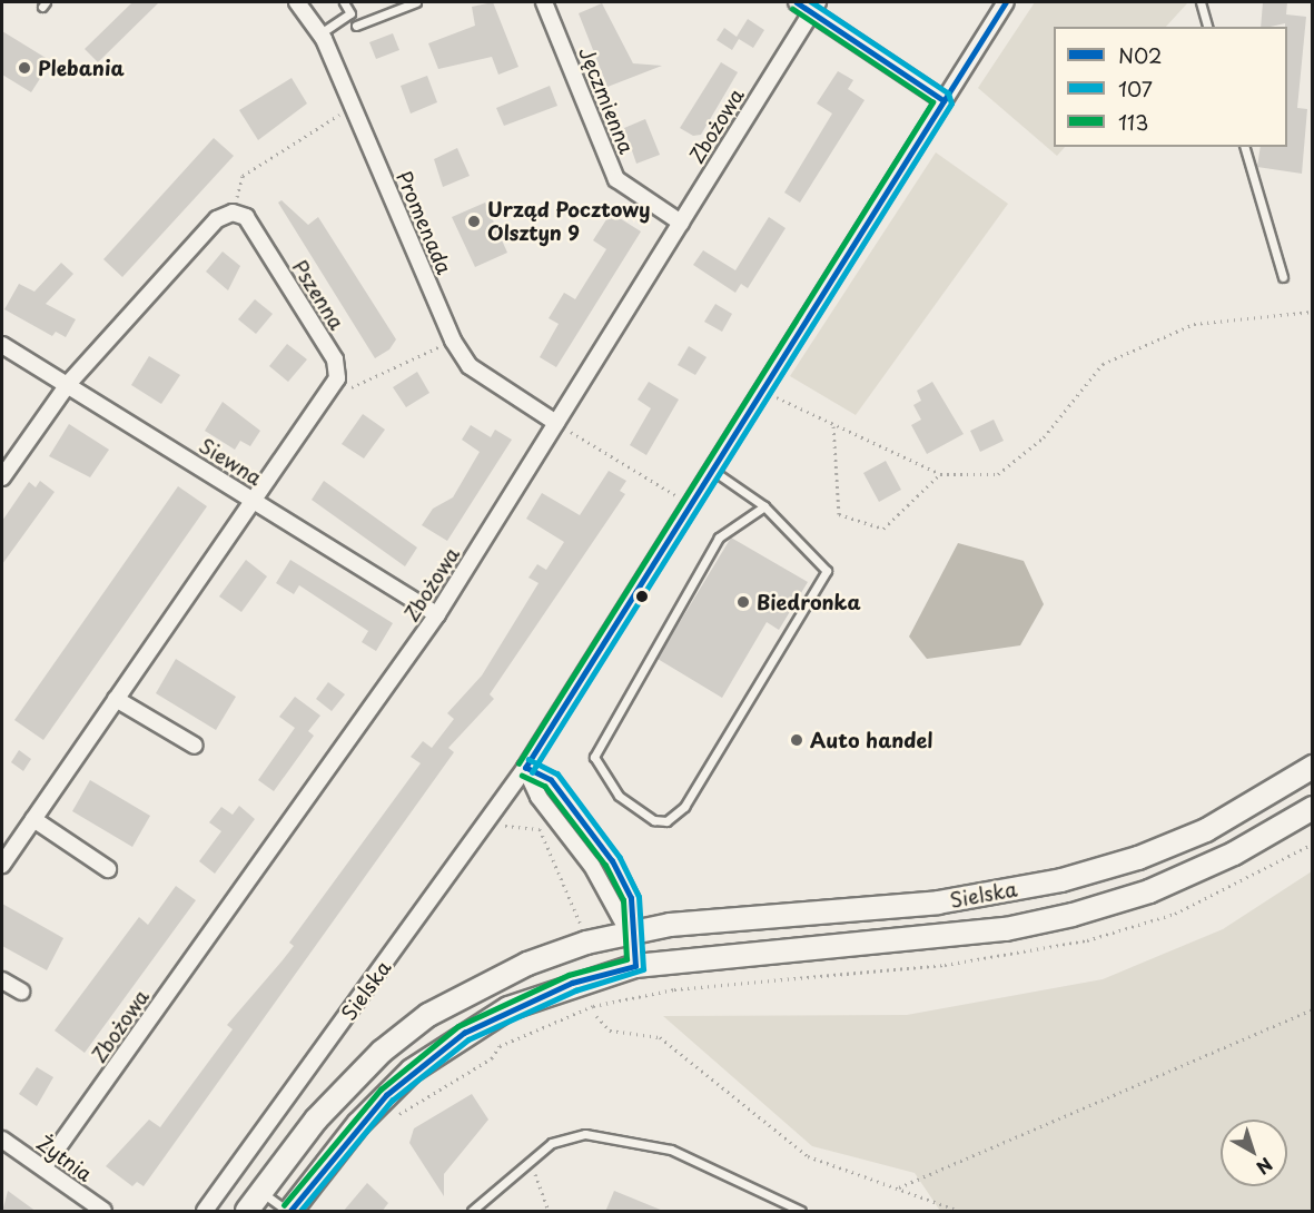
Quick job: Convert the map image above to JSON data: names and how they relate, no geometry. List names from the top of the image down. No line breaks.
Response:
{"streets":{"main road":["Sielska"],"street":["Jęczmienna","Zbożowa","Promenada","Pszenna","Siewna","Żytnia"]},"crossings":[["Jęczmienna","Zbożowa"],["Zbożowa","Promenada"],["Zbożowa","Siewna"],["Zbożowa","Żytnia"],["Pszenna","Siewna"]],"places":["Plebania","Urząd Pocztowy Olsztyn 9","Biedronka","Auto handel"],"lines":["transit line N02","transit line 107","transit line 113"],"legend":["N02","107","113"],"north":"bottom right"}
